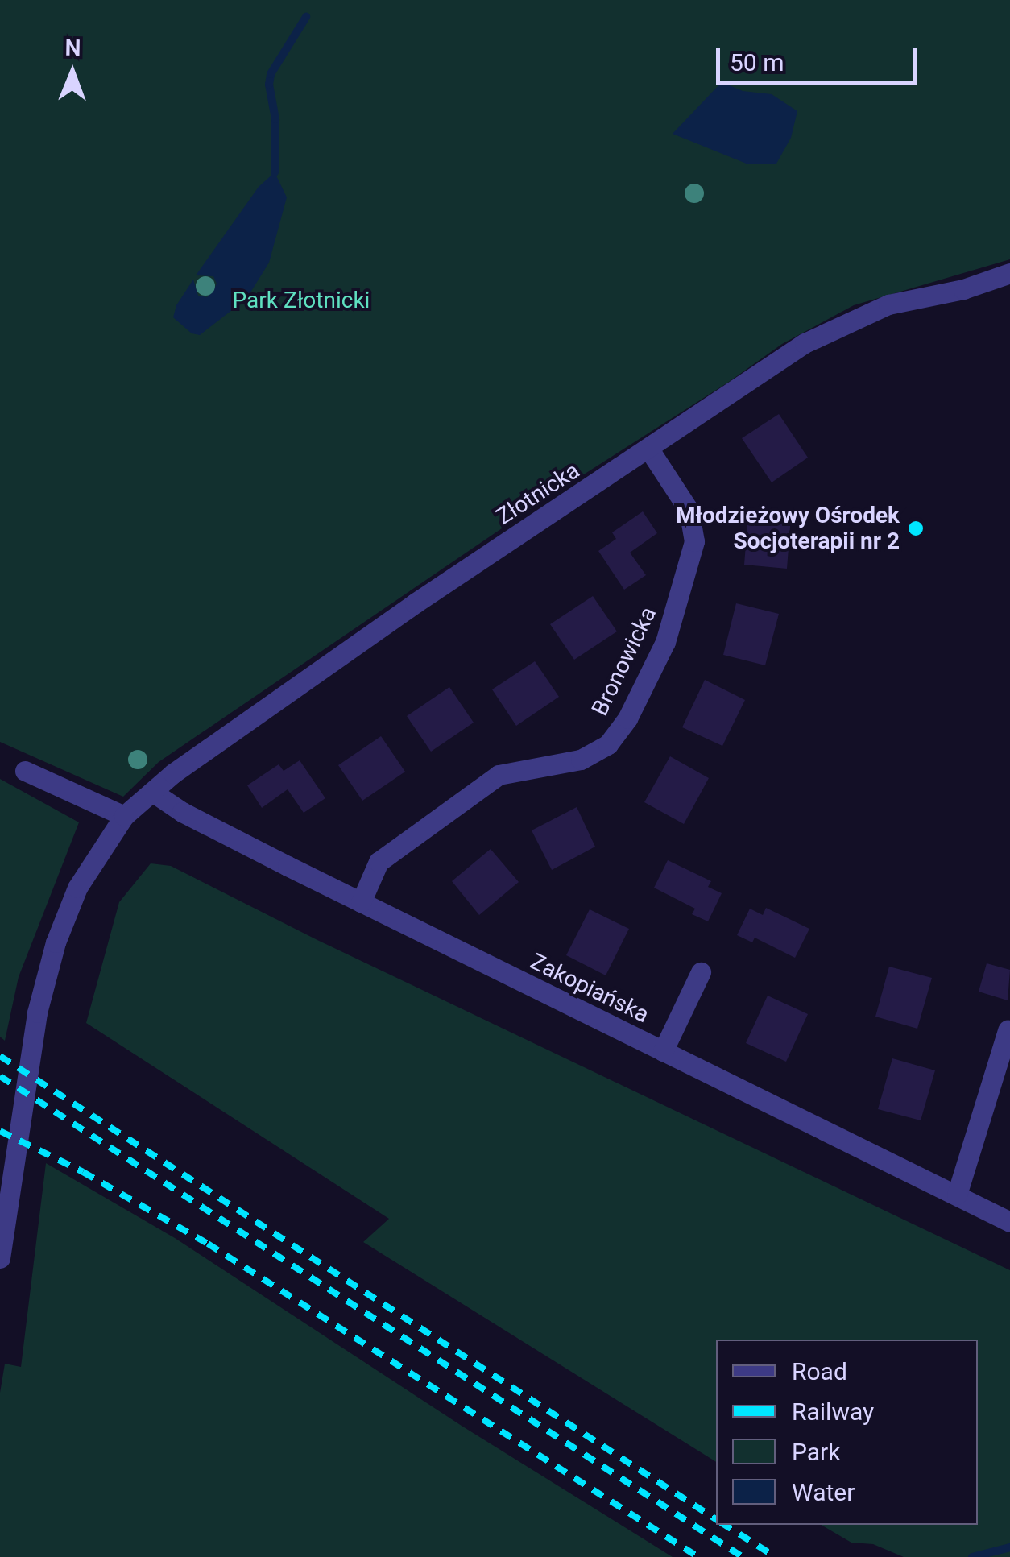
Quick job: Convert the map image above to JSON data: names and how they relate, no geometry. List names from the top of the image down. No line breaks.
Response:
{"streets":{"street":["Złotnicka","Bronowicka","Zakopiańska"]},"crossings":[["Złotnicka","Bronowicka"],["Złotnicka","Zakopiańska"],["Bronowicka","Zakopiańska"]],"parks":["Park Złotnicki"],"places":["Młodzieżowy Ośrodek Socjoterapii nr 2"],"legend":["Road","Railway","Park","Water"],"scale_bar":"50 m","north":"top"}
